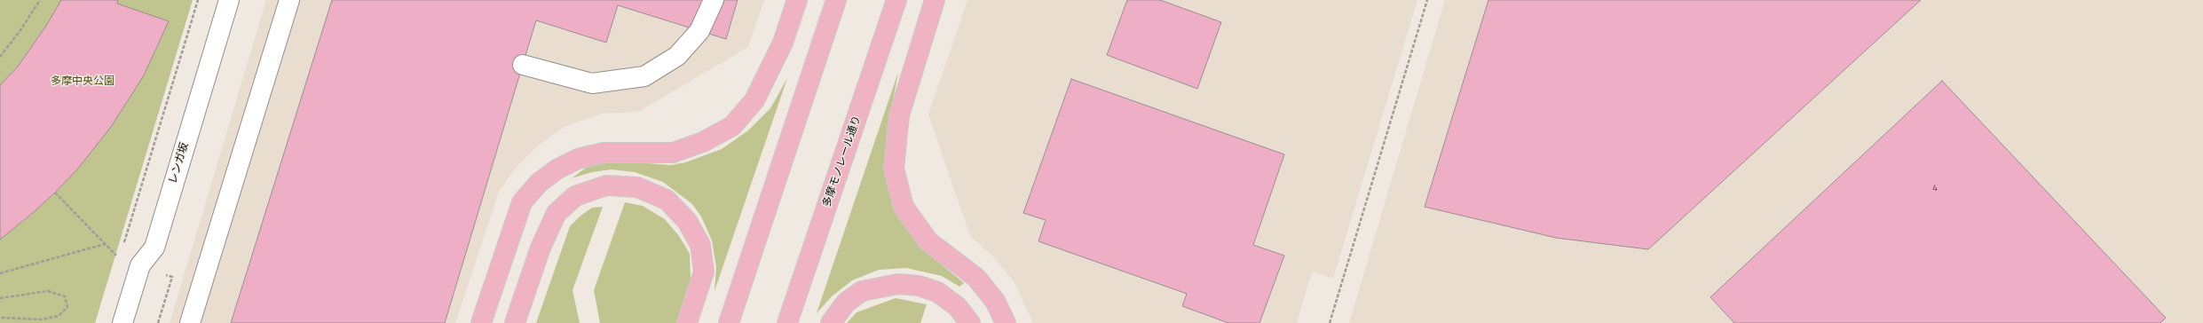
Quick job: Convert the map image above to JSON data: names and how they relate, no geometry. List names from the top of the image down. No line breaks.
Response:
{"streets":{"main road":["多摩モノレール通り"],"street":["レンガ坂"]},"parks":["多摩中央公園"],"house_numbers":["4"]}
